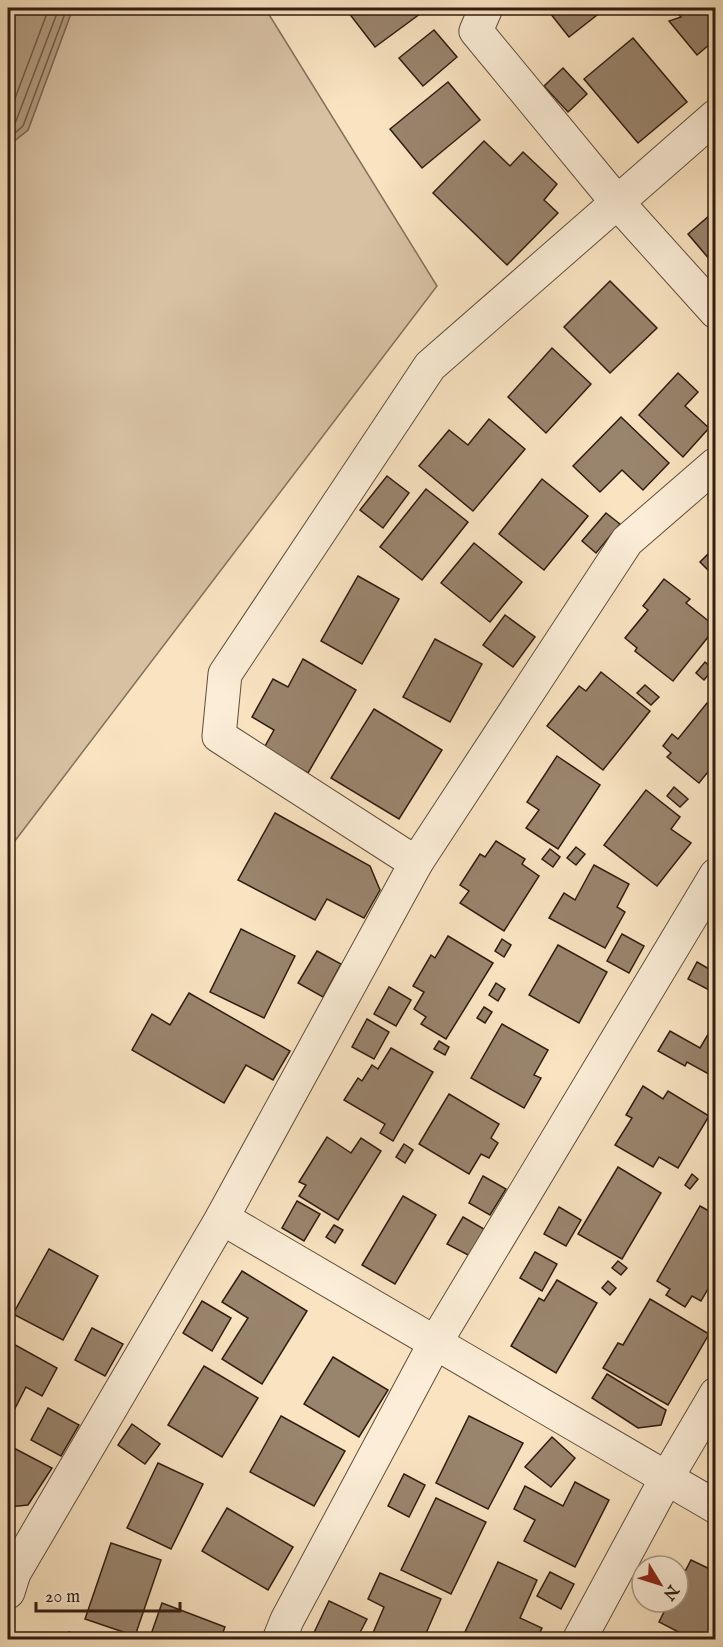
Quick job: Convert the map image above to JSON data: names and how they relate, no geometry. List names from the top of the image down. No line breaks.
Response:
{"scale_bar":"20 m","north":"bottom right"}
